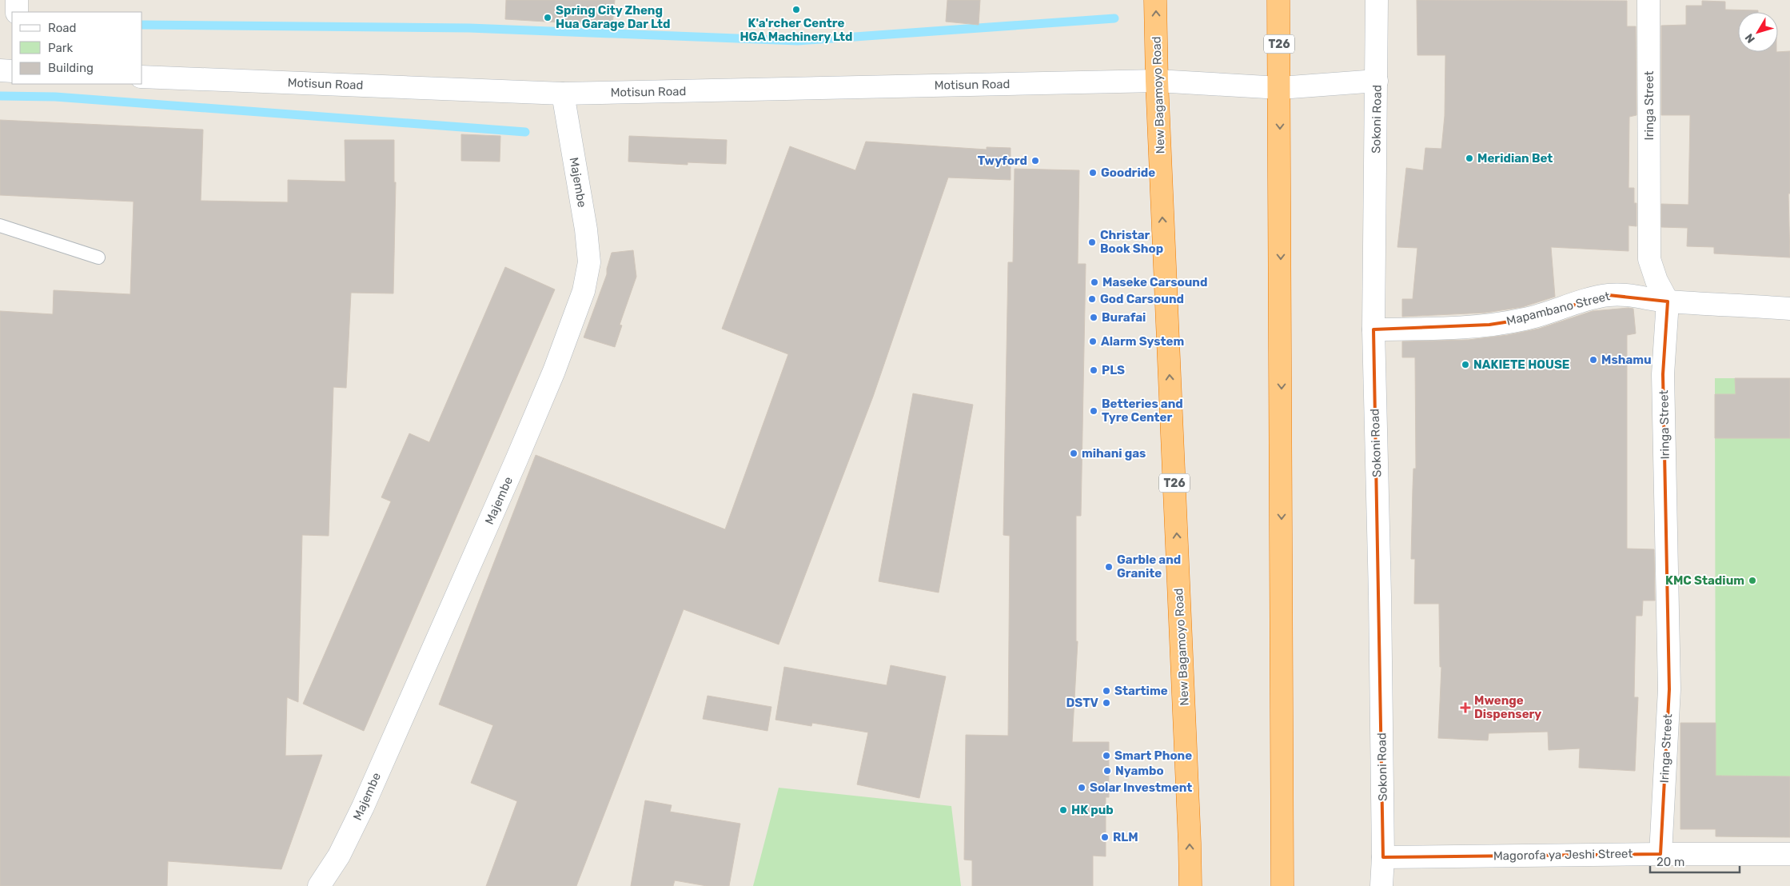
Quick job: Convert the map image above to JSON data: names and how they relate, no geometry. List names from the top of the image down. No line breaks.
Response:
{"streets":{"highway":["T26","New Bagamoyo Road"],"street":["Motisun Road","Iringa Street","Sokoni Road","Majembe","Mapambano Street","Magorofa ya Jeshi Street"]},"crossings":[["T26","Motisun Road"],["Motisun Road","New Bagamoyo Road"],["Motisun Road","Sokoni Road"],["Motisun Road","Majembe"],["Iringa Street","Mapambano Street"],["Iringa Street","Magorofa ya Jeshi Street"],["Sokoni Road","Mapambano Street"],["Sokoni Road","Magorofa ya Jeshi Street"]],"places":{"other":["K'a'rcher Centre HGA Machinery Ltd","Spring City Zheng Hua Garage Dar Ltd","Meridian Bet","Twyford","Goodride","Christar Book Shop","Maseke Carsound","God Carsound","Burafai","Alarm System","Mshamu","NAKIETE HOUSE","PLS","Betteries and Tyre Center","mihani gas","Garble and Granite","KMC Stadium","Startime","DSTV","Smart Phone","Nyambo","Solar Investment","HK pub","RLM"],"health":["Mwenge Dispensery"]},"legend":["Road","Park","Building"],"scale_bar":"20 m","north":"bottom left"}
